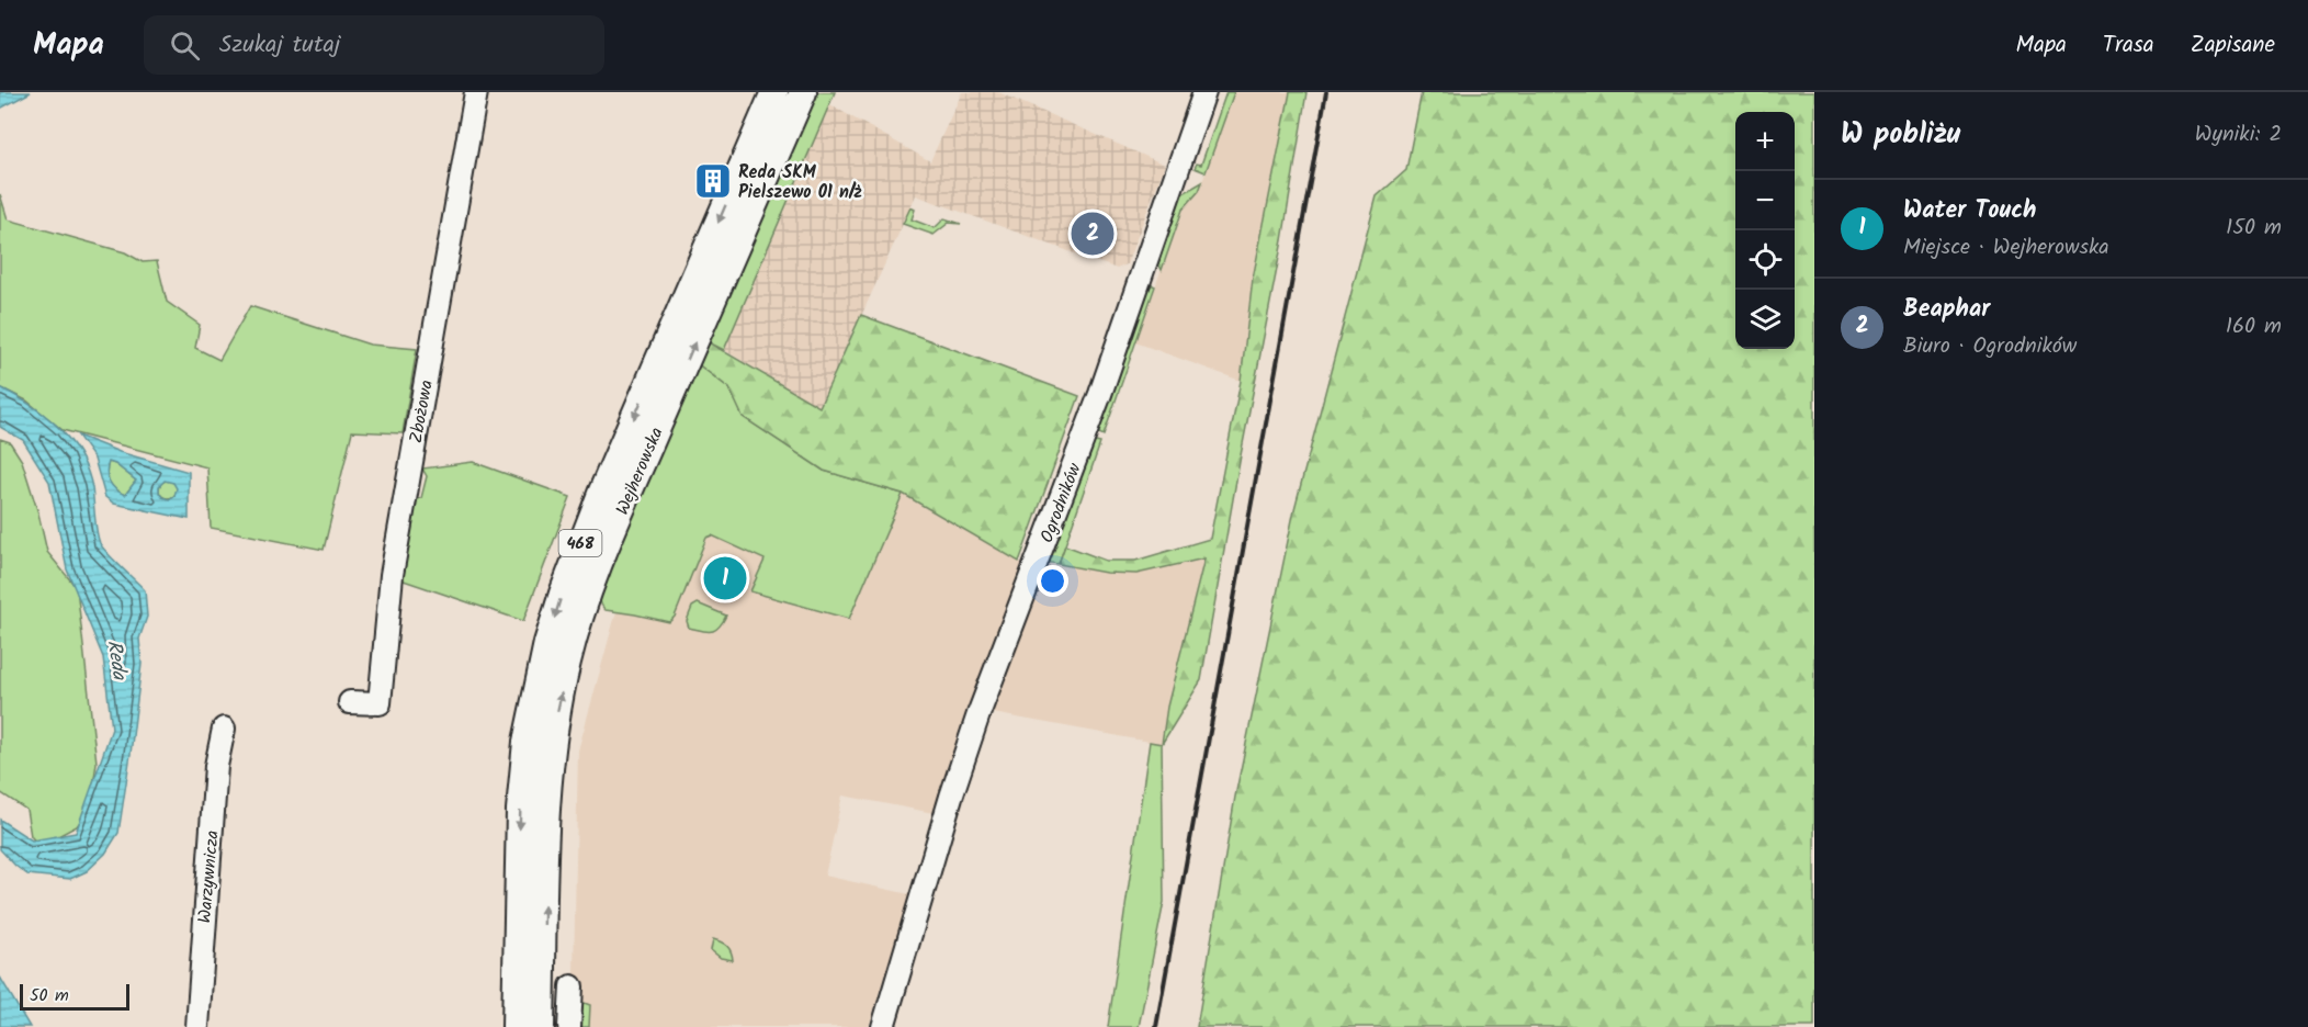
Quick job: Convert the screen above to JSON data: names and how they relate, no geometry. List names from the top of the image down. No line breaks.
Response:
{"streets":{"main road":["Wejherowska","468"],"street":["Zbożowa","Ogrodników","Warzywnicza"]},"water":["Reda"],"places":{"building":["Reda SKM Pielszewo 01 n/ż"]},"scale_bar":"50 m","page":{"header":"Mapa","search":"Szukaj tutaj","nav":["Mapa","Trasa","Zapisane"],"heading":["W pobliżu","Wyniki: 2"],"map_buttons":["+","−"],"list":[{"mark":"1","name":"Water Touch","note":"Miejsce · Wejherowska","value":"150 m"},{"mark":"2","name":"Beaphar","note":"Biuro · Ogrodników","value":"160 m"}],"pins":["2","1"],"scale":"50 m"}}
